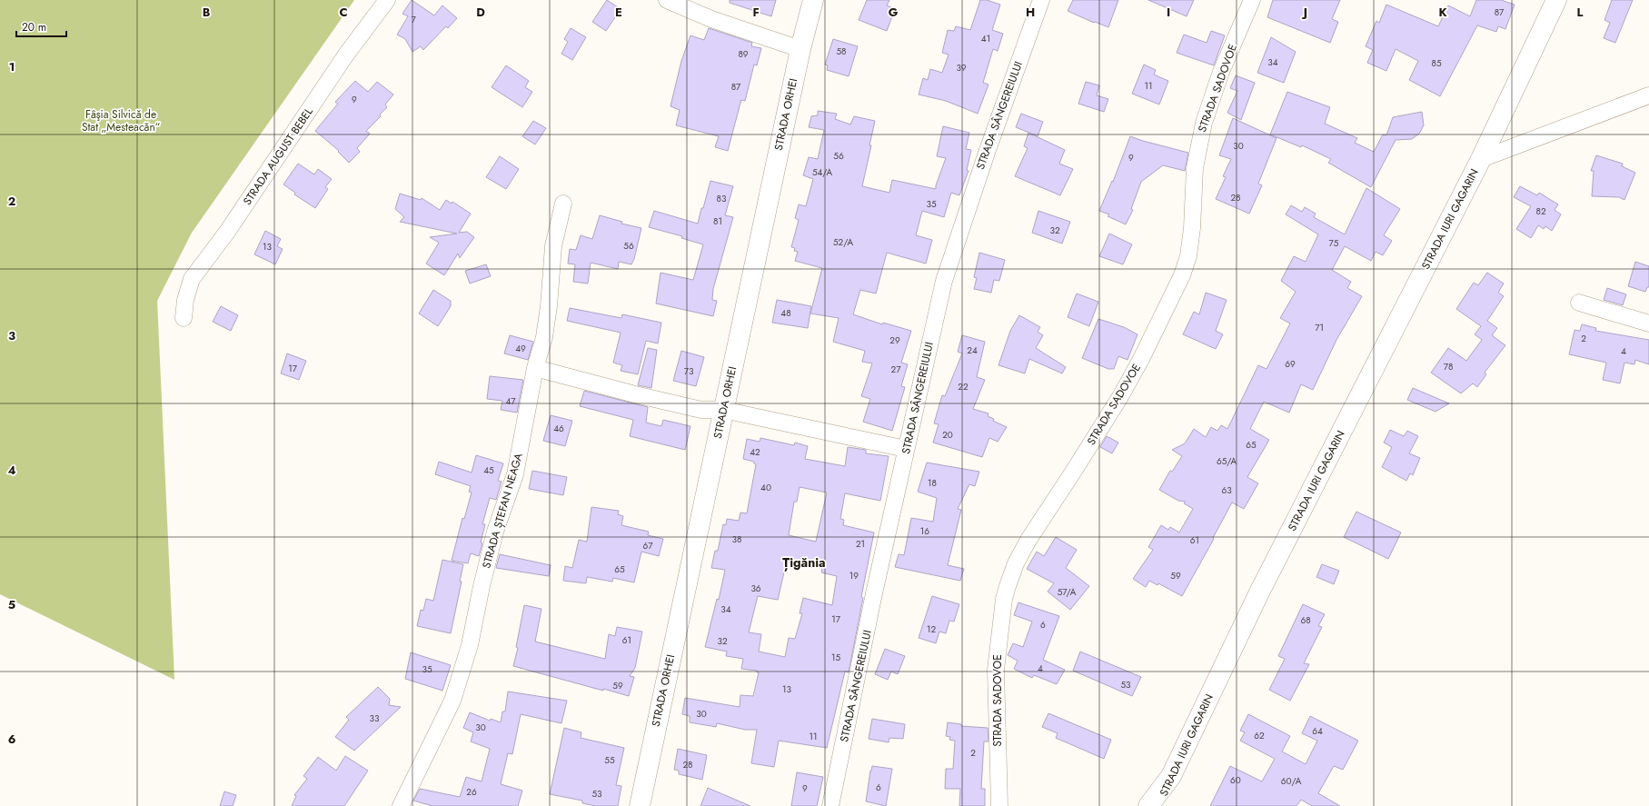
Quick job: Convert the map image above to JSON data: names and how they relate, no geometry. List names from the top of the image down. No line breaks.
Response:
{"streets":{"main road":["STRADA ORHEI","STRADA IURI GAGARIN"],"street":["STRADA SADOVOE","STRADA SÂNGEREIULUI","STRADA AUGUST BEBEL","STRADA ȘTEFAN NEAGA"]},"districts":["Țigănia"],"parks":["Fâşia Silvică de Stat „Mesteacăn“"],"house_numbers":["87","7","41","58","89","34","85","39","11","87","9","30","56","9","54/A","28","83","35","82","81","32","52/A","75","56","13","48","71","2","29","49","24","4","69","78","17","27","73","22","47","46","20","65","42","65/A","45","18","40","63","16","38","61","21","67","65","19","59","36","57/A","34","17","68","6","12","61","32","15","4","35","53","59","13","30","33","30","64","62","11","2","55","28","60","60/A","6","9","26","53"],"scale_bar":"20 m","grid":{"columns":["B","C","D","E","F","G","H","I","J","K","L"],"rows":["1","2","3","4","5","6"]}}
